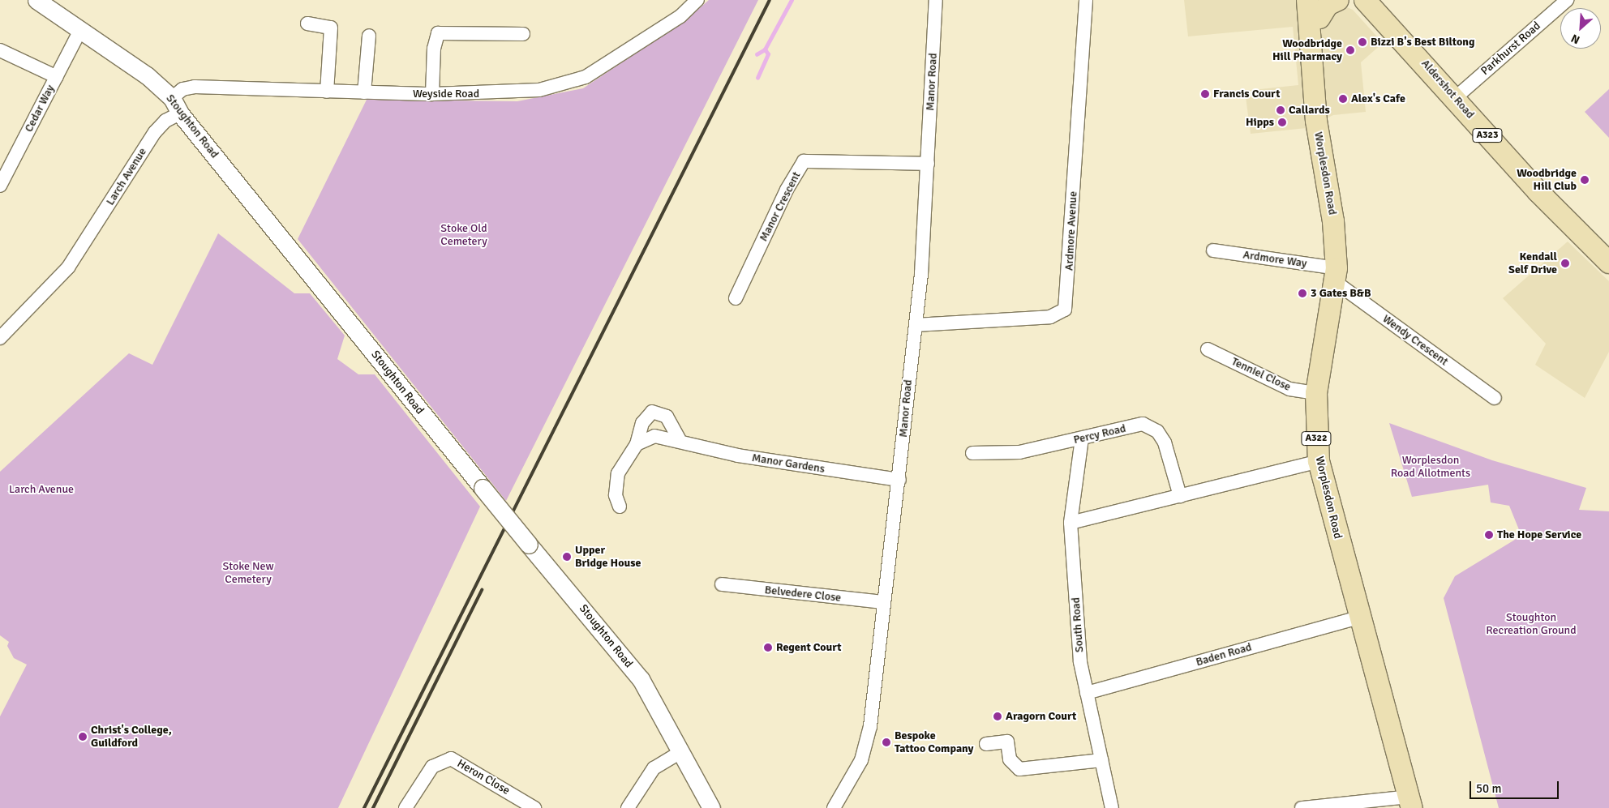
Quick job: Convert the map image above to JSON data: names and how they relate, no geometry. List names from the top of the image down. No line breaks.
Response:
{"streets":{"main road":["Aldershot Road","A323","Worplesdon Road","A322"],"street":["Parkhurst Road","Manor Road","Weyside Road","Cedar Way","Stoughton Road","Larch Avenue","Manor Crescent","Ardmore Avenue","Ardmore Way","Wendy Crescent","Tenniel Close","Percy Road","Manor Gardens","Belvedere Close","South Road","Baden Road","Heron Close"]},"crossings":[["Parkhurst Road","Aldershot Road"],["Manor Road","Manor Crescent"],["Manor Road","Ardmore Avenue"],["Manor Road","Manor Gardens"],["Manor Road","Belvedere Close"],["Weyside Road","Stoughton Road"],["Cedar Way","Stoughton Road"],["Stoughton Road","Larch Avenue"],["Worplesdon Road","Ardmore Way"],["Worplesdon Road","Wendy Crescent"],["Worplesdon Road","Tenniel Close"],["Worplesdon Road","Baden Road"],["Ardmore Way","Wendy Crescent"],["Percy Road","South Road"],["South Road","Baden Road"]],"parks":["Stoke Old Cemetery","Worplesdon Road Allotments","Larch Avenue","Stoke New Cemetery","Stoughton Recreation Ground"],"places":["Bizzi B's Best Biltong","Woodbridge Hill Pharmacy","Francis Court","Alex's Cafe","Callards","Hipps","Woodbridge Hill Club","Kendall Self Drive","3 Gates B&B","The Hope Service","Upper Bridge House","Regent Court","Aragorn Court","Christ's College, Guildford","Bespoke Tattoo Company"],"scale_bar":"50 m","north":"bottom left"}
